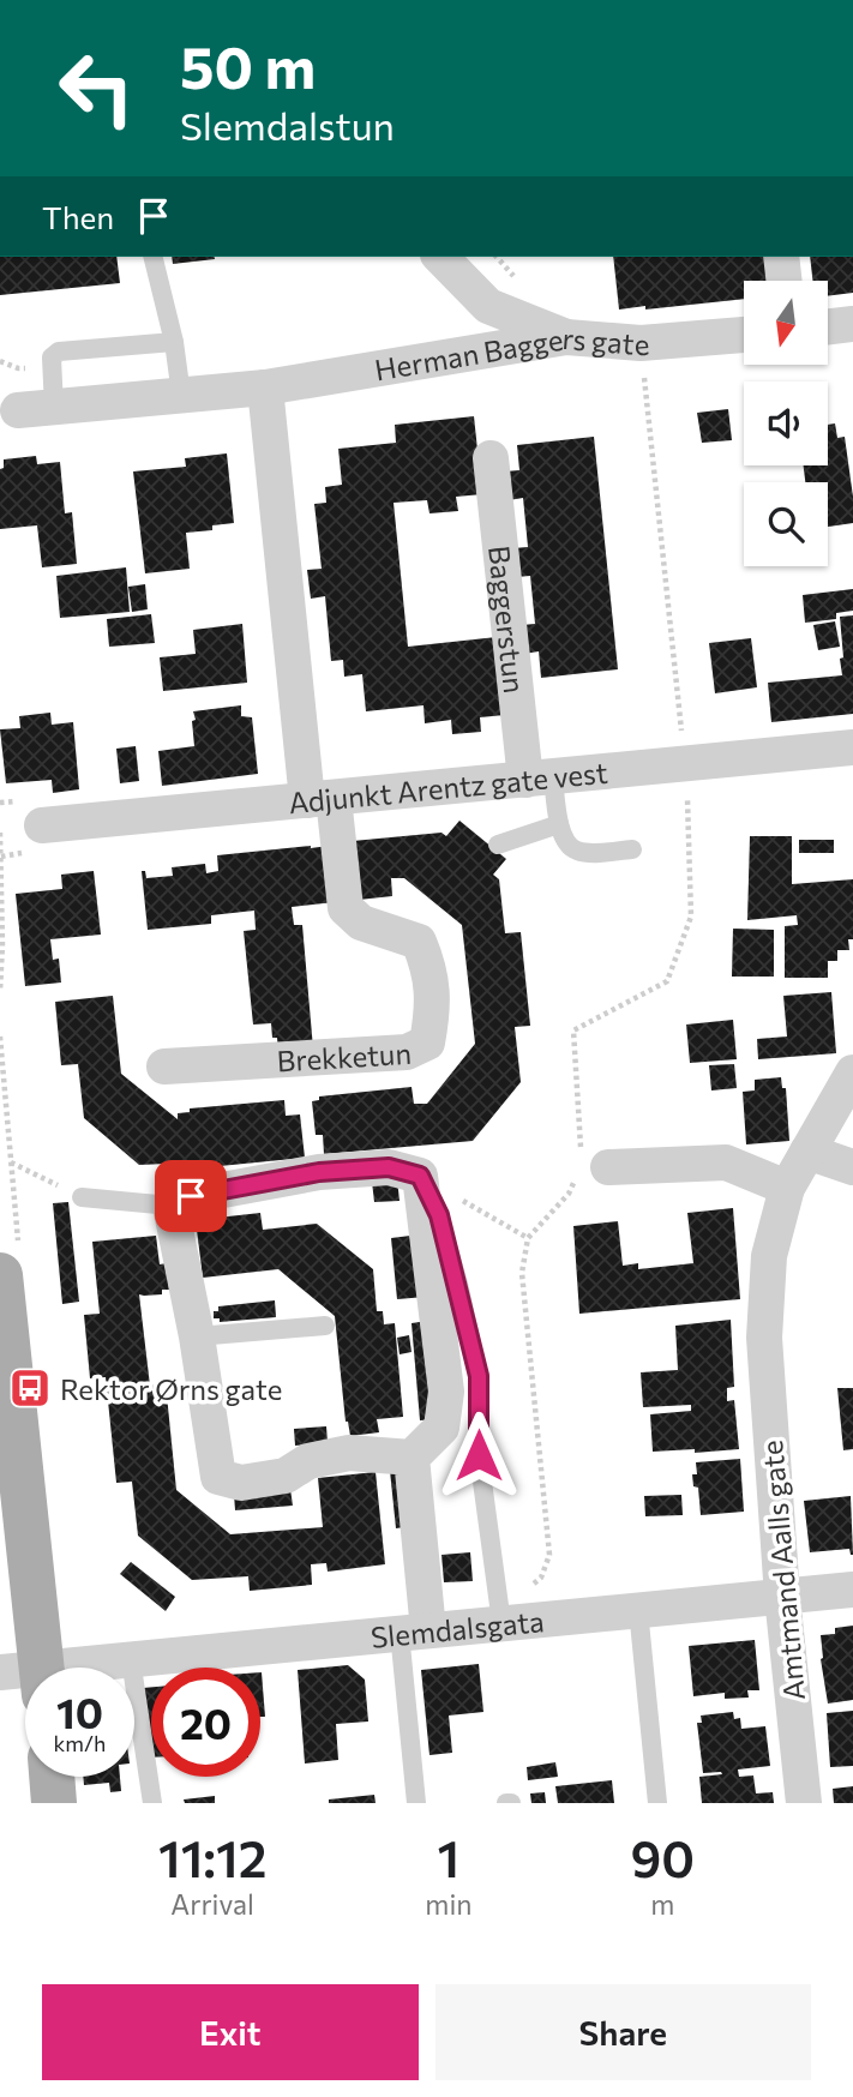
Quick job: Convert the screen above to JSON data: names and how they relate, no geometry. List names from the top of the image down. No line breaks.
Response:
{"streets":{"street":["Herman Baggers gate","Baggerstun","Adjunkt Arentz gate vest","Brekketun","Amtmand Aalls gate","Slemdalsgata"]},"crossings":[["Baggerstun","Adjunkt Arentz gate vest"],["Adjunkt Arentz gate vest","Brekketun"],["Amtmand Aalls gate","Slemdalsgata"]],"places":{"bus stop":["Rektor Ørns gate"]},"north":"bottom","page":{"turn":["50 m","Slemdalstun"],"then":"Then","speed":"10 km/h","limit":"20","eta":["11:12","Arrival","1","min","90","m"],"buttons":["Exit","Share"]}}
